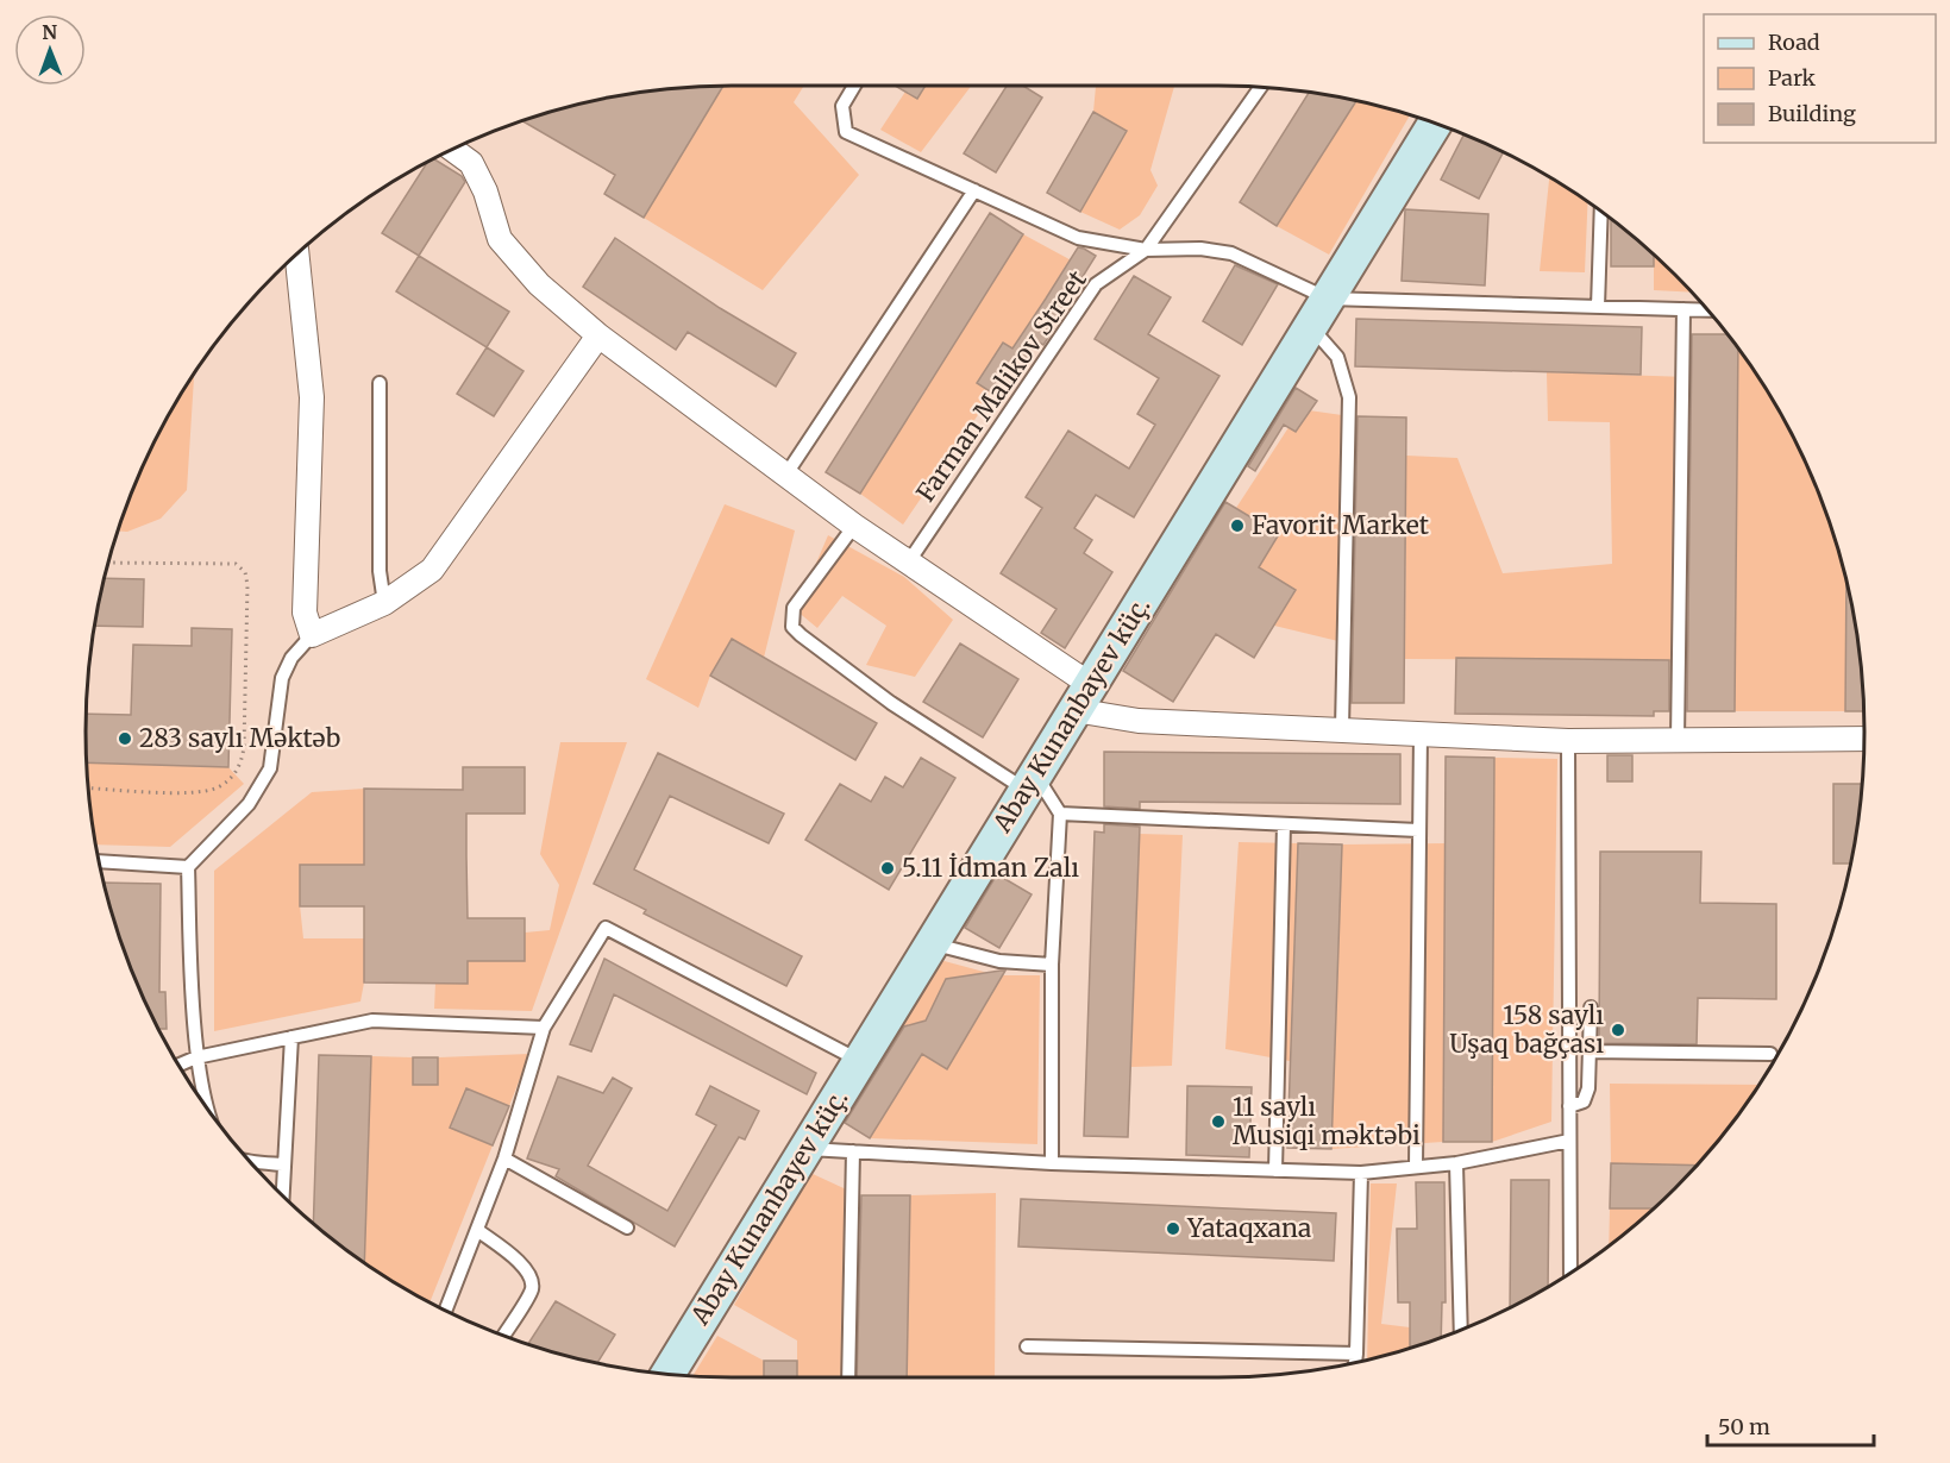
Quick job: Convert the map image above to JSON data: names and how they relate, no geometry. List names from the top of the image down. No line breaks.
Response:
{"streets":{"street":["Abay Kunanbayev küç."],"lane":["Farman Malikov Street"]},"places":["Favorit Market","283 saylı Məktəb","5.11 İdman Zalı","158 saylı Uşaq bağçası","11 saylı Musiqi məktəbi","Yataqxana"],"legend":["Road","Park","Building"],"scale_bar":"50 m","north":"top"}
